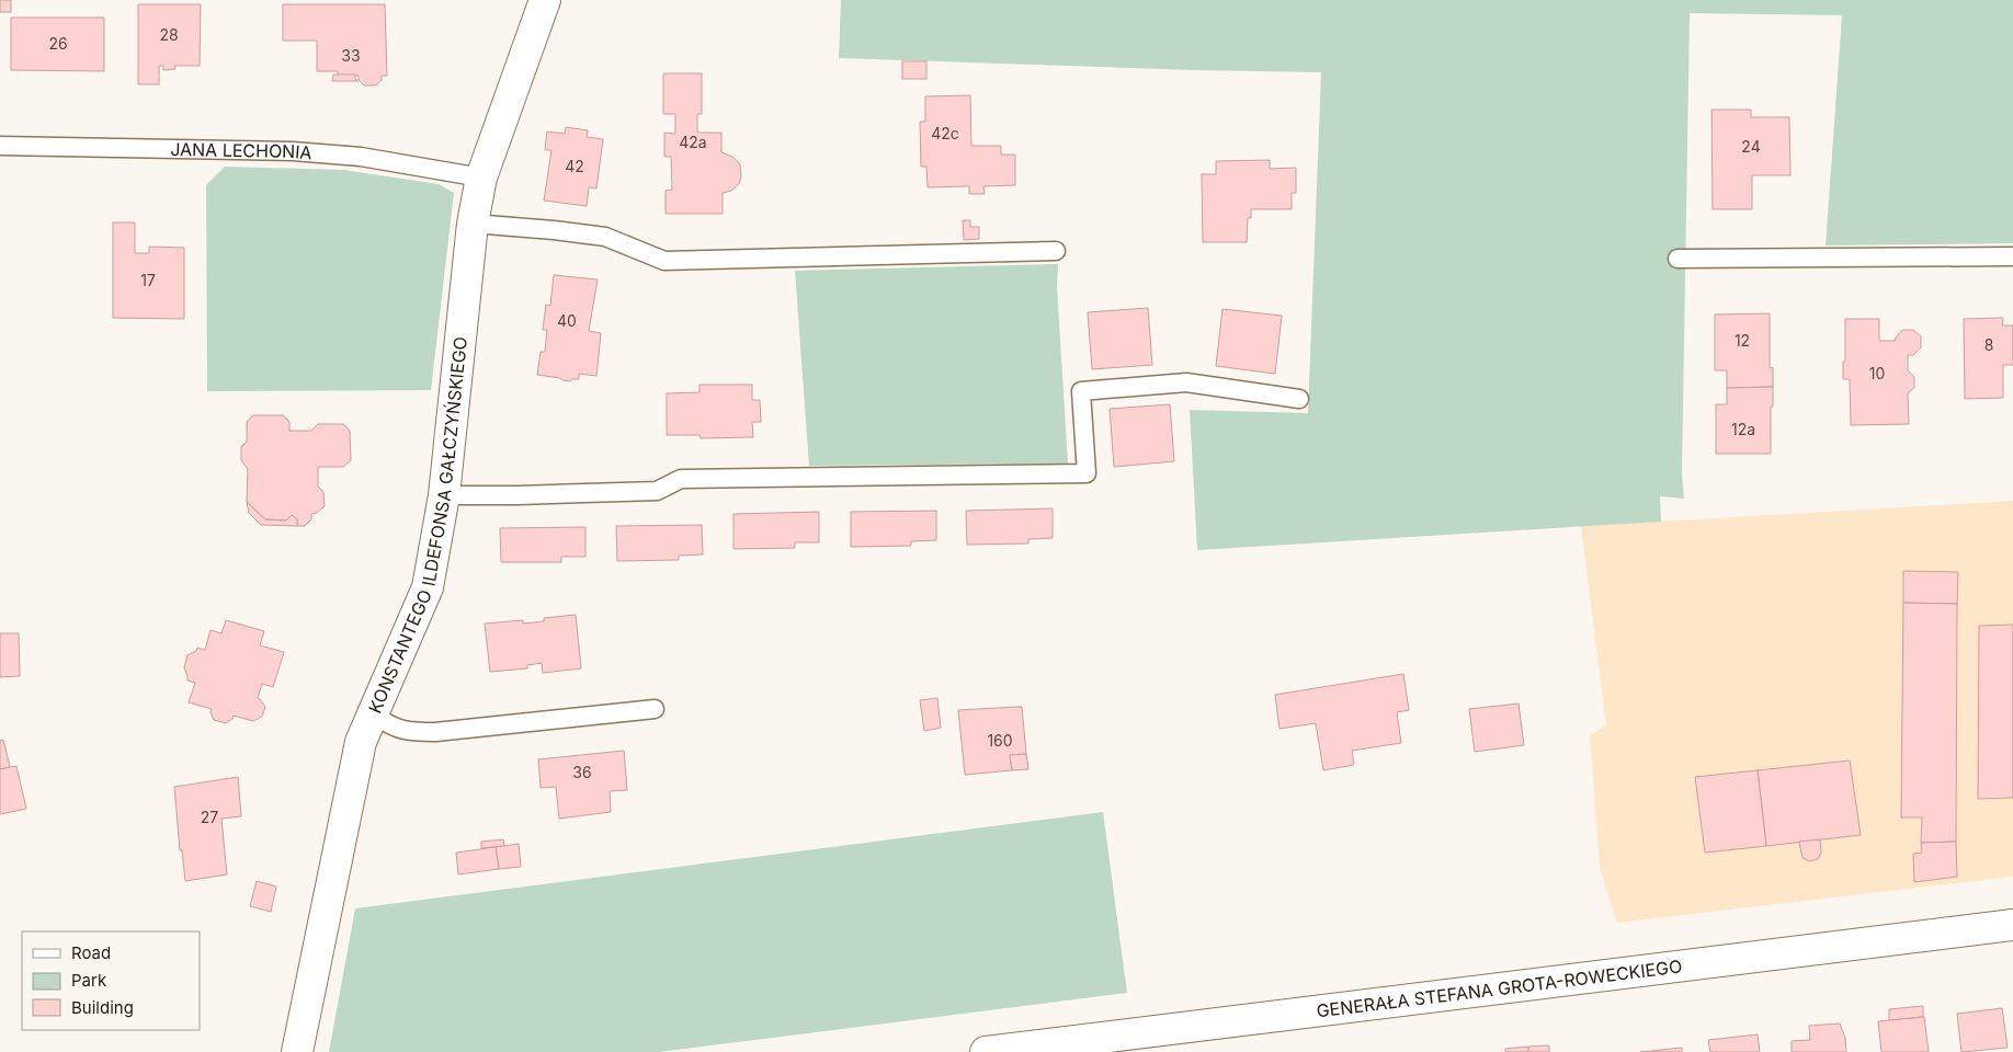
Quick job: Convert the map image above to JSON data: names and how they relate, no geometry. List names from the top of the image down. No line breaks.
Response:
{"streets":{"street":["KONSTANTEGO ILDEFONSA GAŁCZYŃSKIEGO","GENERAŁA STEFANA GROTA-ROWECKIEGO"],"lane":["JANA LECHONIA"]},"crossings":[["JANA LECHONIA","KONSTANTEGO ILDEFONSA GAŁCZYŃSKIEGO"]],"house_numbers":["28","26","33","42c","42a","24","42","17","40","12","8","10","12a","160","36","27"],"legend":["Road","Park","Building"]}
